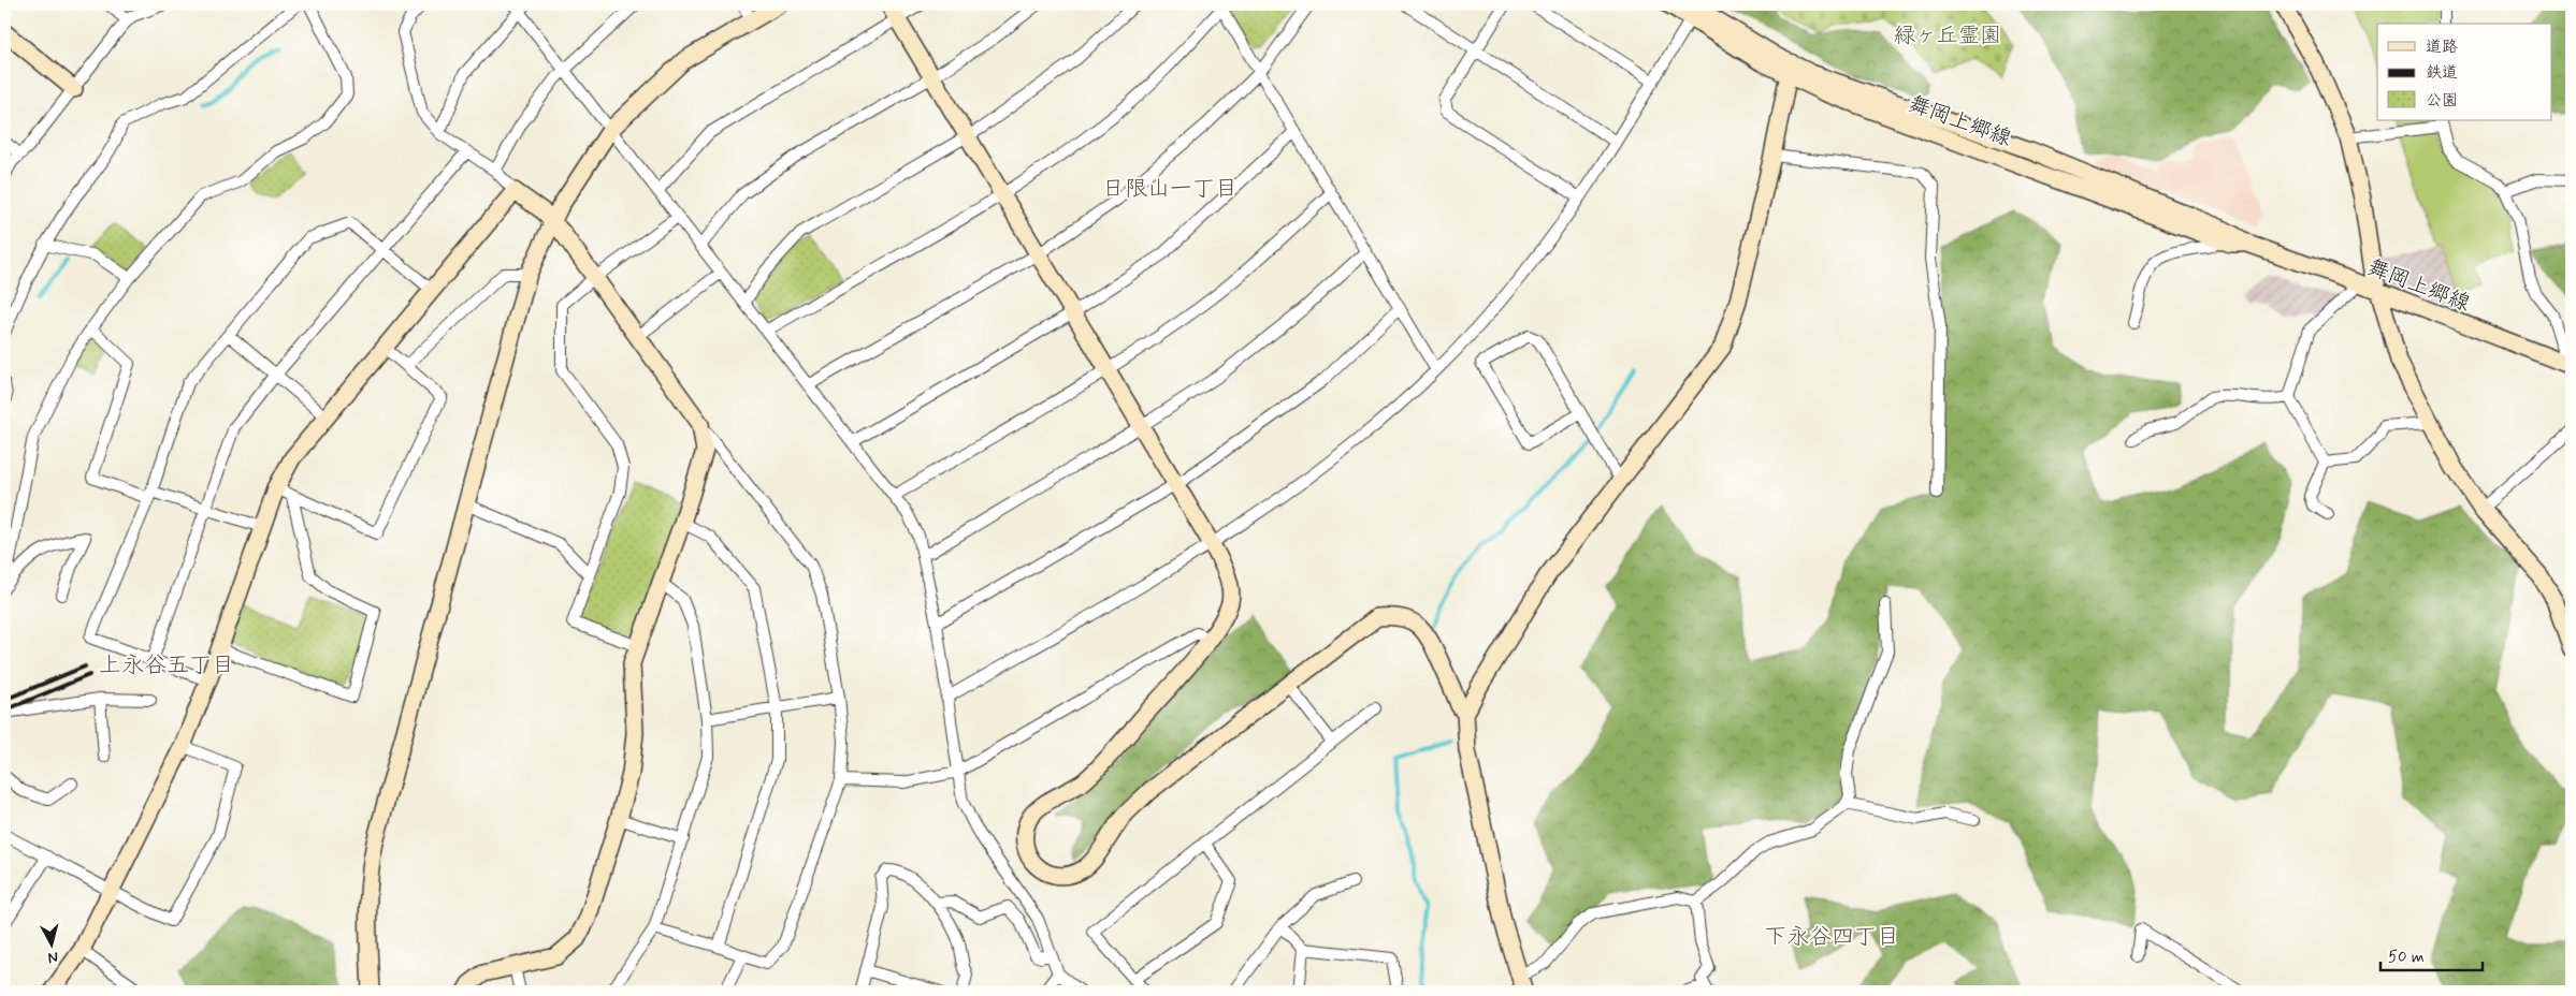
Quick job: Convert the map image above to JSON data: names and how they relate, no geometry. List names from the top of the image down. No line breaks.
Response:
{"streets":{"street":["舞岡上郷線"]},"districts":["日限山一丁目","上永谷五丁目","下永谷四丁目"],"parks":["緑ヶ丘霊園"],"legend":["道路","鉄道","公園"],"scale_bar":"50 m","north":"bottom"}
